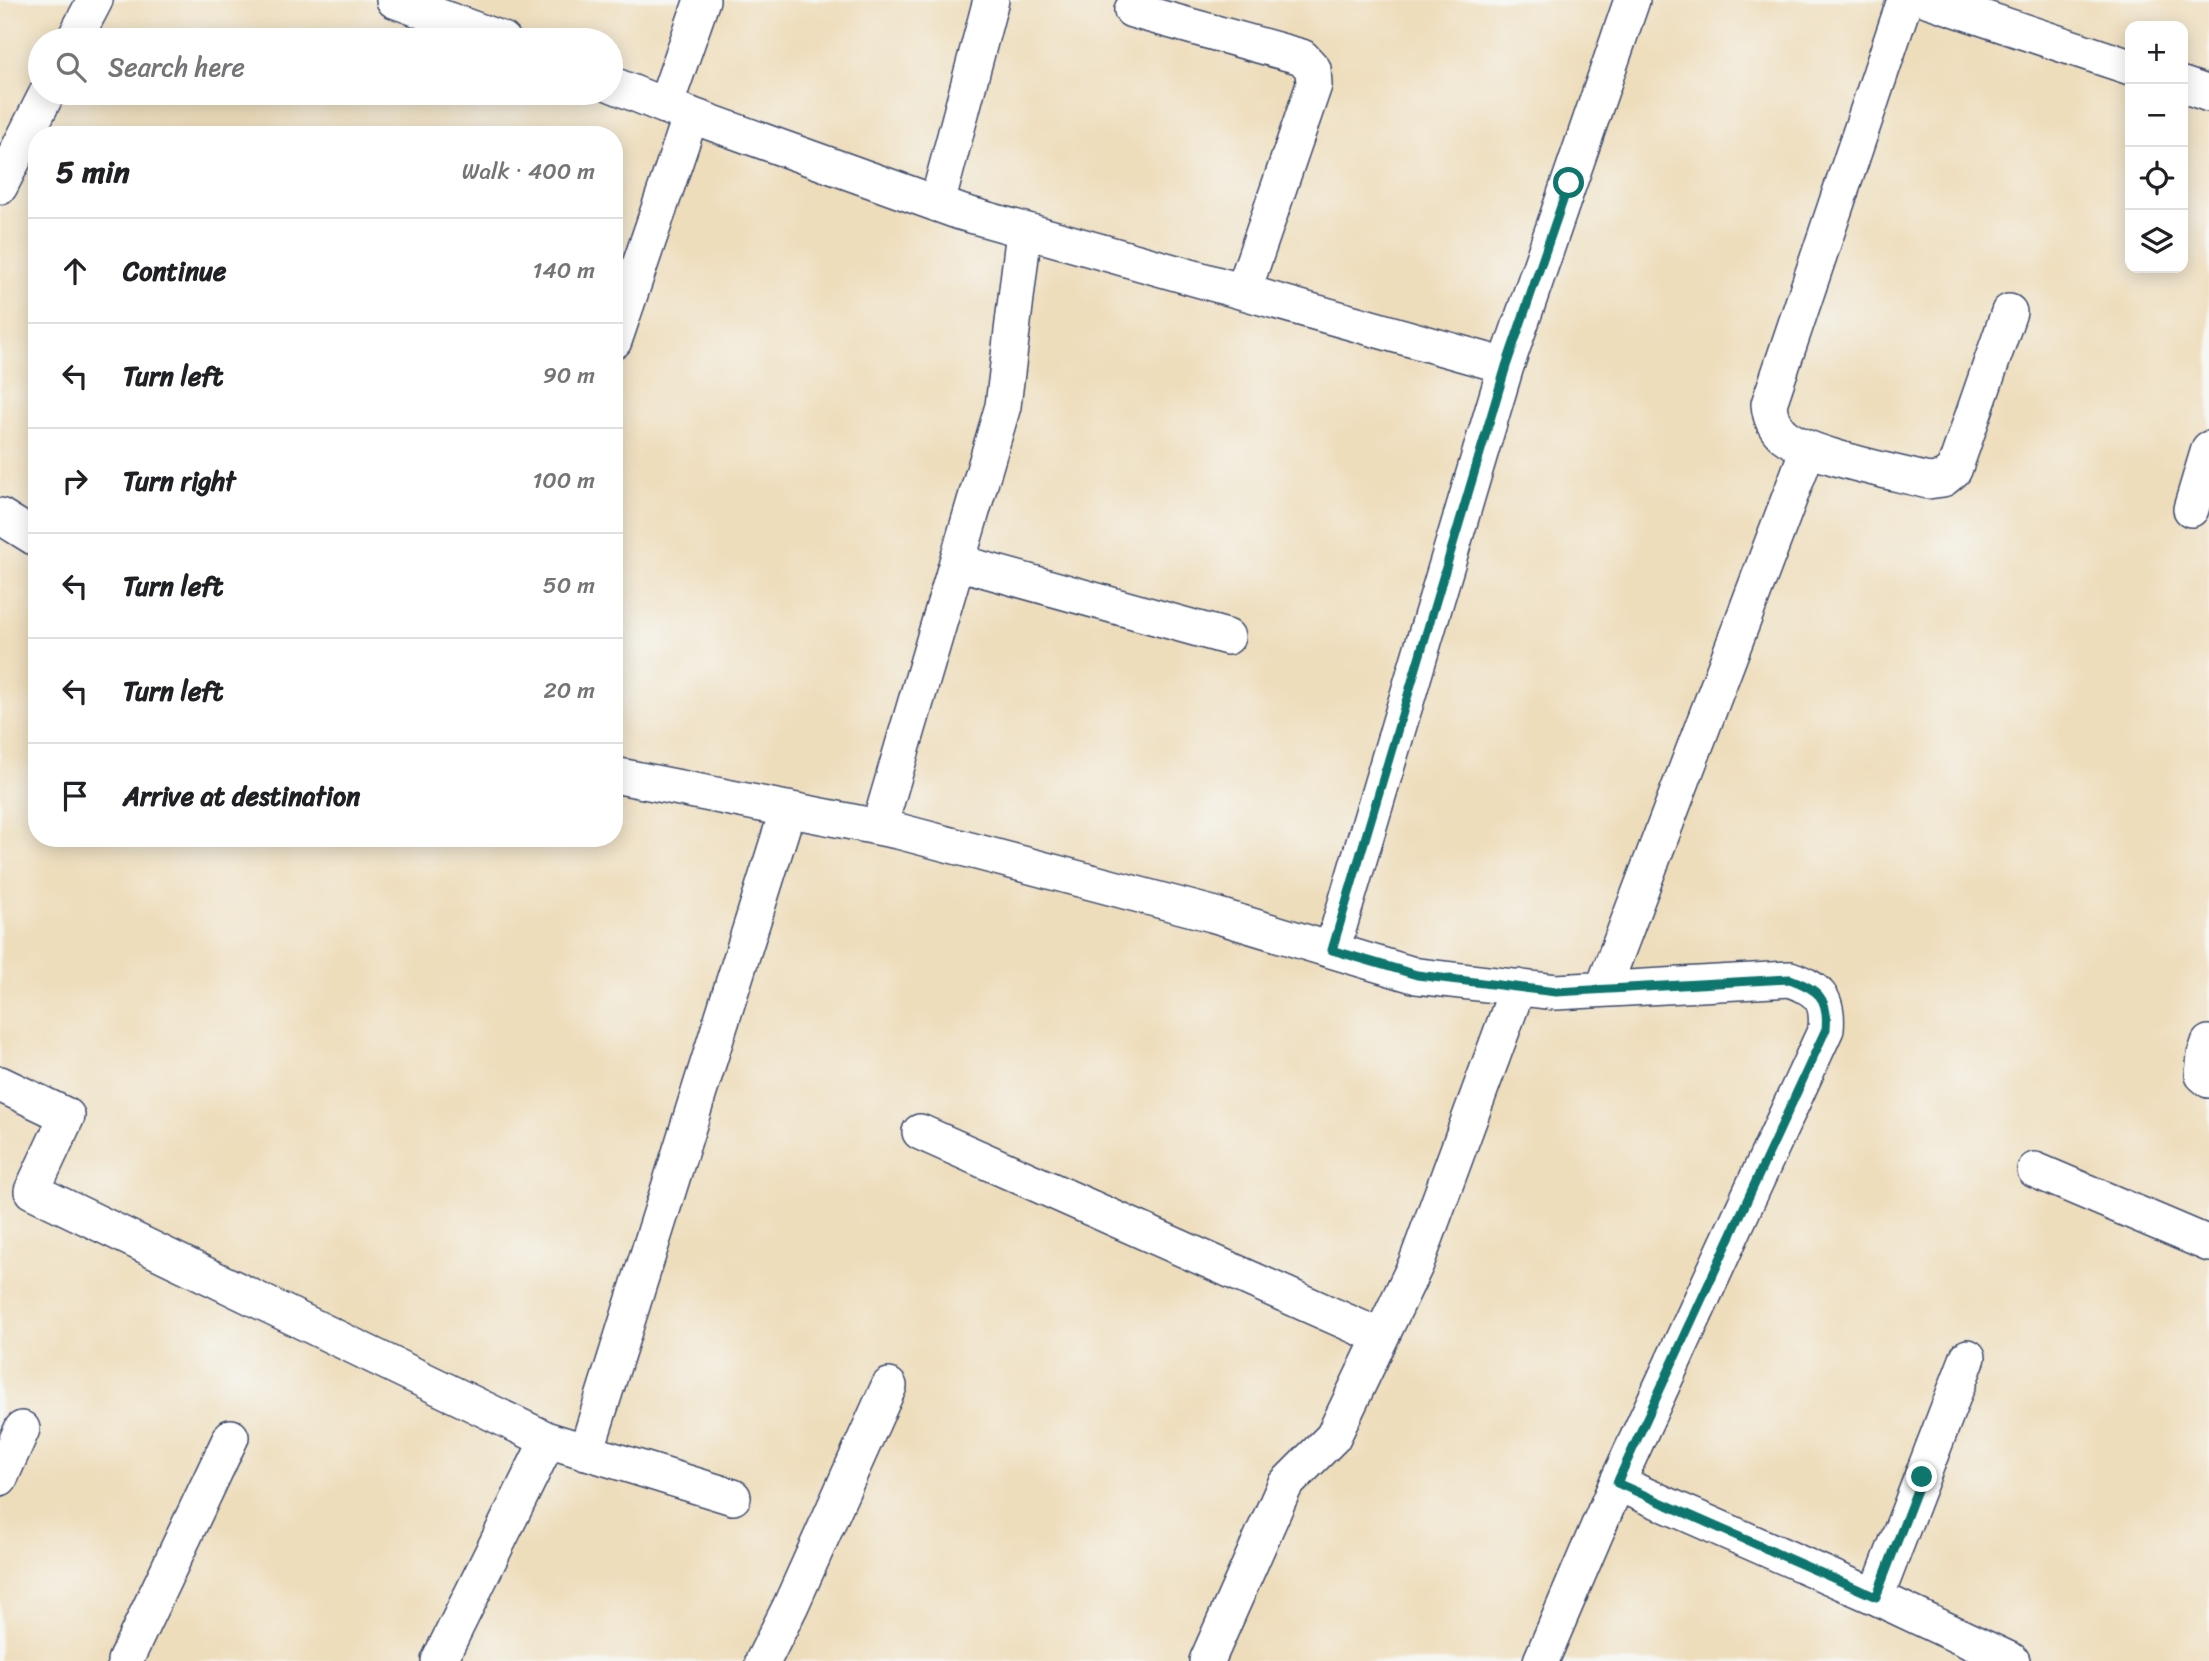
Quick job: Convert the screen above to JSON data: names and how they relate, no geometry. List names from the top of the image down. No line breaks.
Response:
{"page":{"map_buttons":["+","−"],"search":"Search here","heading":["5 min","Walk · 400 m"],"list":[["Continue","140 m"],["Turn left","90 m"],["Turn right","100 m"],["Turn left","50 m"],["Turn left","20 m"],"Arrive at destination"]}}
